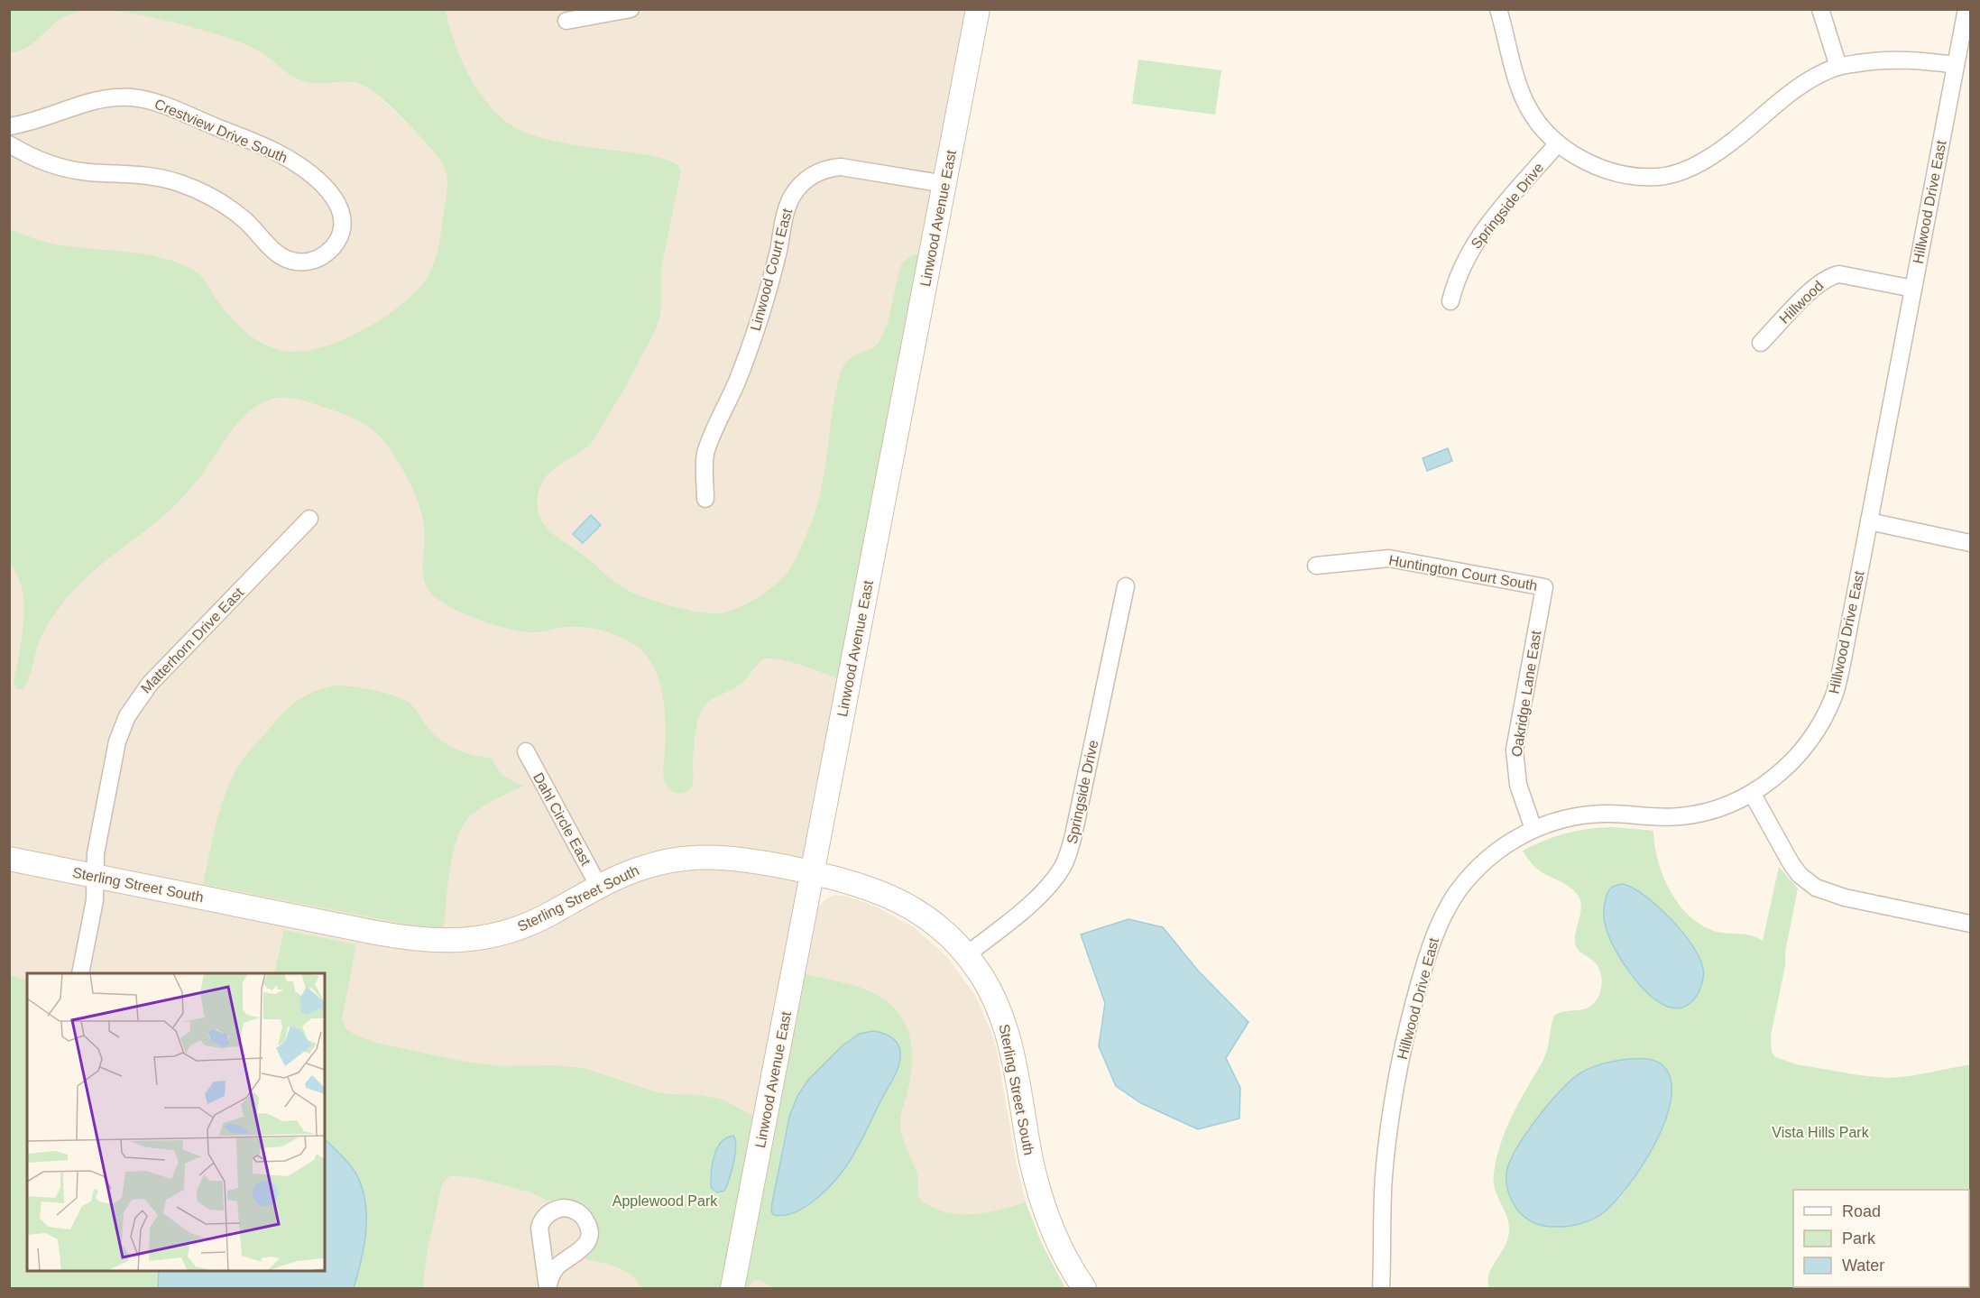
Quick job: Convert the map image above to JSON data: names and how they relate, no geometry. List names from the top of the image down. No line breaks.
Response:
{"streets":{"street":["Crestview Drive South","Hillwood Drive East","Springside Drive","Linwood Avenue East","Linwood Court East","Hillwood","Huntington Court South","Matterhorn Drive East","Oakridge Lane East","Dahl Circle East","Sterling Street South"]},"crossings":[["Hillwood Drive East","Hillwood"],["Hillwood Drive East","Oakridge Lane East"],["Springside Drive","Sterling Street South"],["Linwood Avenue East","Linwood Court East"],["Linwood Avenue East","Sterling Street South"],["Huntington Court South","Oakridge Lane East"],["Matterhorn Drive East","Sterling Street South"],["Dahl Circle East","Sterling Street South"]],"parks":["Vista Hills Park","Applewood Park"],"legend":["Road","Park","Water"]}
